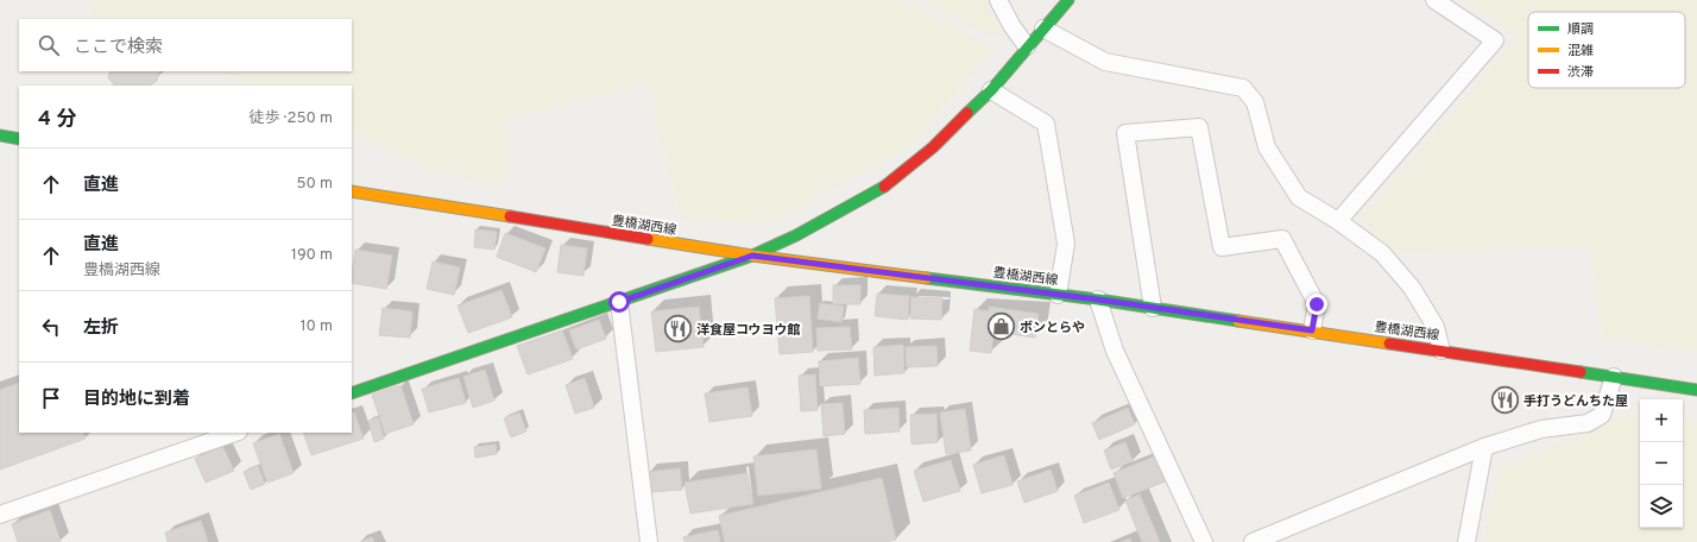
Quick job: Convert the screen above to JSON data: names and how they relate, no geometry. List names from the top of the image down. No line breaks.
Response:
{"streets":{"main road":["豊橋湖西線"]},"places":{"shop":["ボンとらや"],"restaurant":["洋食屋コウヨウ館","手打うどんちた屋"]},"legend":["順調","混雑","渋滞"],"page":{"search":"ここで検索","heading":["4 分","徒歩 · 250 m"],"list":[["直進","50 m"],["直進","豊橋湖西線","190 m"],["左折","10 m"],"目的地に到着"],"map_buttons":["+","−"]}}
